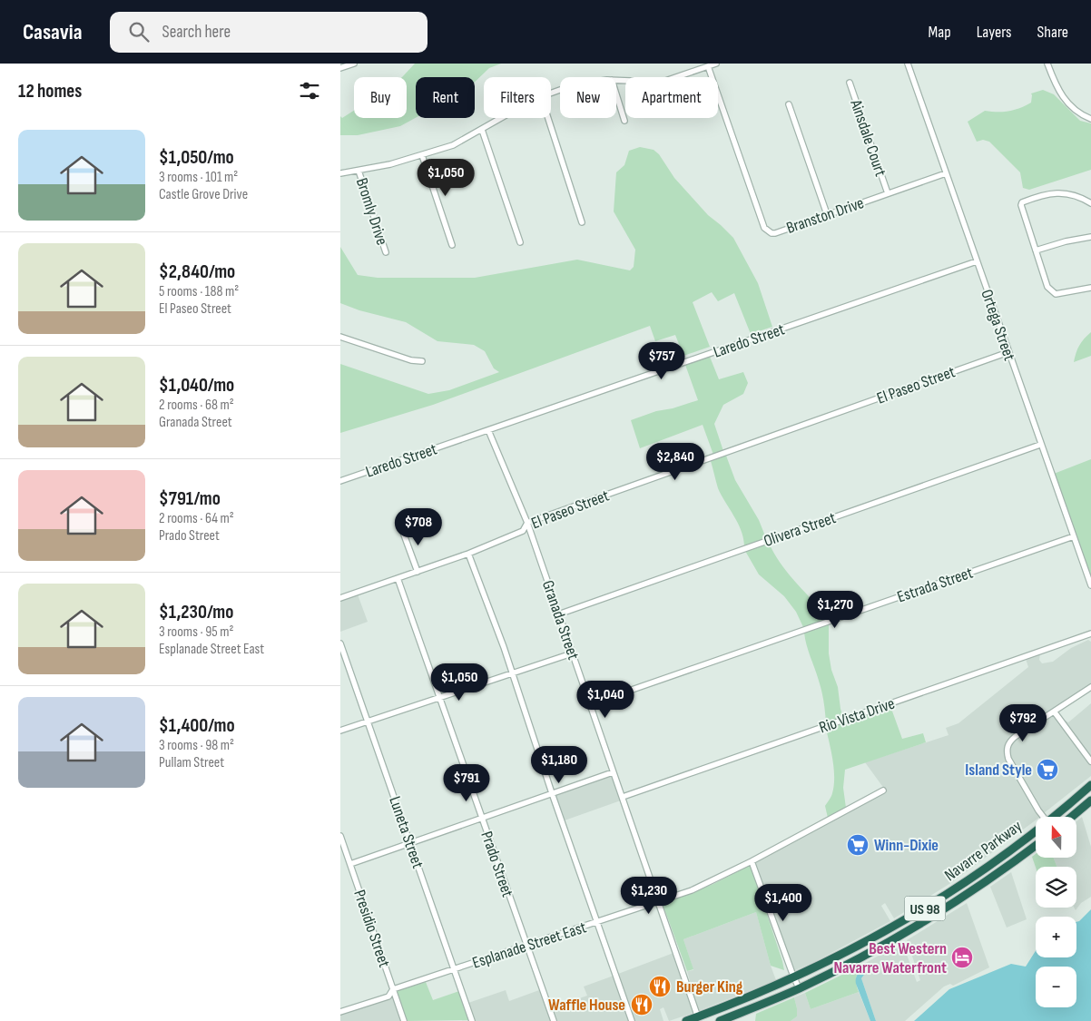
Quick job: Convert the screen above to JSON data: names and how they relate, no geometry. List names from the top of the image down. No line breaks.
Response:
{"streets":{"highway":["Navarre Parkway","US 98"],"street":["Ainsdale Court","Bromly Drive","Branston Drive","Ortega Street","Laredo Street","El Paseo Street","Olivera Street","Estrada Street","Granada Street","Rio Vista Drive","Luneta Street","Prado Street","Presidio Street","Esplanade Street East"]},"crossings":[["Ainsdale Court","Branston Drive"],["Branston Drive","Ortega Street"],["Ortega Street","Laredo Street"],["Ortega Street","El Paseo Street"],["Ortega Street","Olivera Street"],["Ortega Street","Estrada Street"],["Laredo Street","Granada Street"],["El Paseo Street","Granada Street"],["El Paseo Street","Prado Street"],["Olivera Street","Granada Street"],["Estrada Street","Granada Street"],["Granada Street","Rio Vista Drive"],["Granada Street","Navarre Parkway"],["Granada Street","Esplanade Street East"],["Luneta Street","Esplanade Street East"],["Prado Street","Esplanade Street East"],["Presidio Street","Esplanade Street East"]],"places":{"supermarket":["Island Style","Winn-Dixie"],"hotel":["Best Western Navarre Waterfront"],"restaurant":["Burger King","Waffle House"]},"north":"top","page":{"header":"Casavia","search":"Search here","nav":["Map","Layers","Share"],"heading":"12 homes","chip":["Buy","Rent","Filters","New","Apartment"],"list":[{"name":"$1,050/mo","note":"3 rooms · 101 m² · Castle Grove Drive"},{"name":"$2,840/mo","note":"5 rooms · 188 m² · El Paseo Street"},{"name":"$1,040/mo","note":"2 rooms · 68 m² · Granada Street"},{"name":"$791/mo","note":"2 rooms · 64 m² · Prado Street"},{"name":"$1,230/mo","note":"3 rooms · 95 m² · Esplanade Street East"},{"name":"$1,400/mo","note":"3 rooms · 98 m² · Pullam Street"}],"price":["$1,050","$757","$2,840","$708","$1,270","$1,050","$1,040","$792","$1,180","$791","$1,230","$1,400"],"map_buttons":["+","−"]}}
